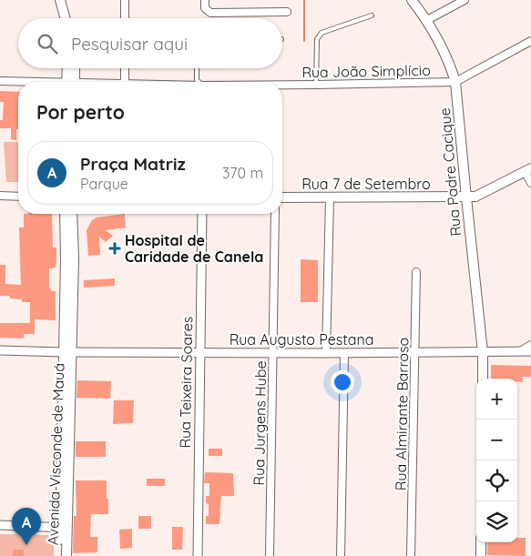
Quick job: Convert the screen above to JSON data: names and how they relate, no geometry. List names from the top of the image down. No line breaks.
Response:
{"streets":{"main road":["Rua Padre Cacique","Rua 7 de Setembro","Avenida Visconde de Mauá"],"street":["Rua João Simplício","Rua Augusto Pestana","Rua Teixeira Soares","Rua Almirante Barroso","Rua Jurgens Hube"]},"crossings":[["Rua João Simplício","Rua Padre Cacique"],["Rua Padre Cacique","Rua 7 de Setembro"],["Rua Padre Cacique","Rua Augusto Pestana"],["Rua Augusto Pestana","Rua Teixeira Soares"],["Rua Augusto Pestana","Rua Almirante Barroso"],["Rua Augusto Pestana","Rua Jurgens Hube"],["Rua Augusto Pestana","Avenida Visconde de Mauá"]],"places":{"health":["Hospital de Caridade de Canela"]},"page":{"search":"Pesquisar aqui","heading":"Por perto","list":[{"mark":"A","name":"Praça Matriz","note":"Parque","value":"370 m"}],"map_buttons":["+","−"],"pins":"A"}}
